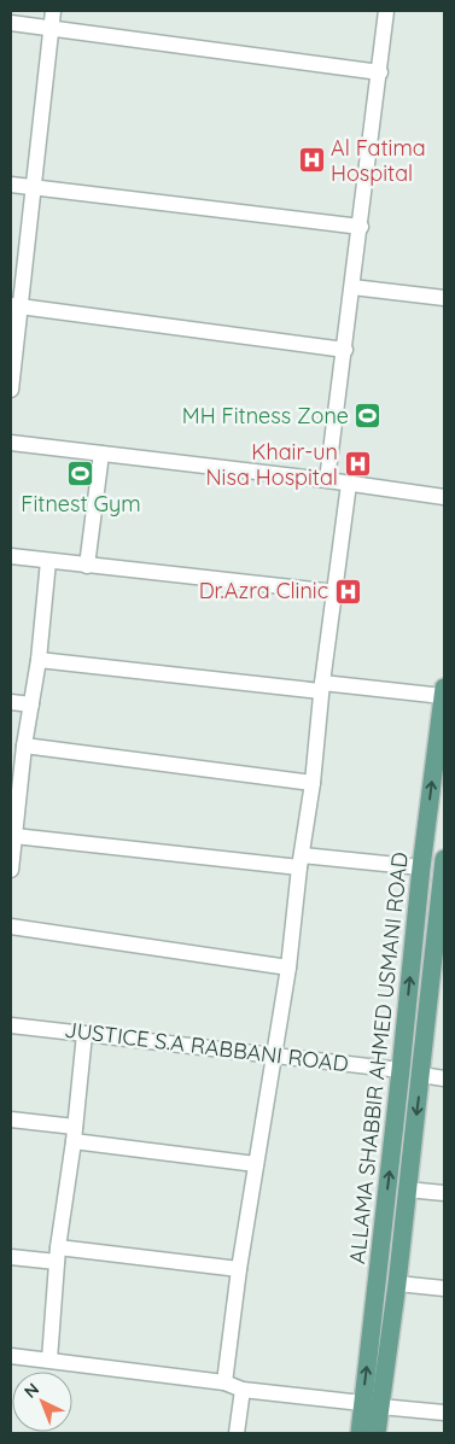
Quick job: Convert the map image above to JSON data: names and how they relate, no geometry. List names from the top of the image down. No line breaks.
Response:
{"streets":{"main road":["ALLAMA SHABBIR AHMED USMANI ROAD"],"street":["JUSTICE S.A RABBANI ROAD"]},"crossings":[["JUSTICE S.A RABBANI ROAD","ALLAMA SHABBIR AHMED USMANI ROAD"]],"places":{"hospital":["Al Fatima Hospital","Khair-un Nisa Hospital","Dr.Azra Clinic"],"sports":["MH Fitness Zone","Fitnest Gym"]},"north":"top left"}
